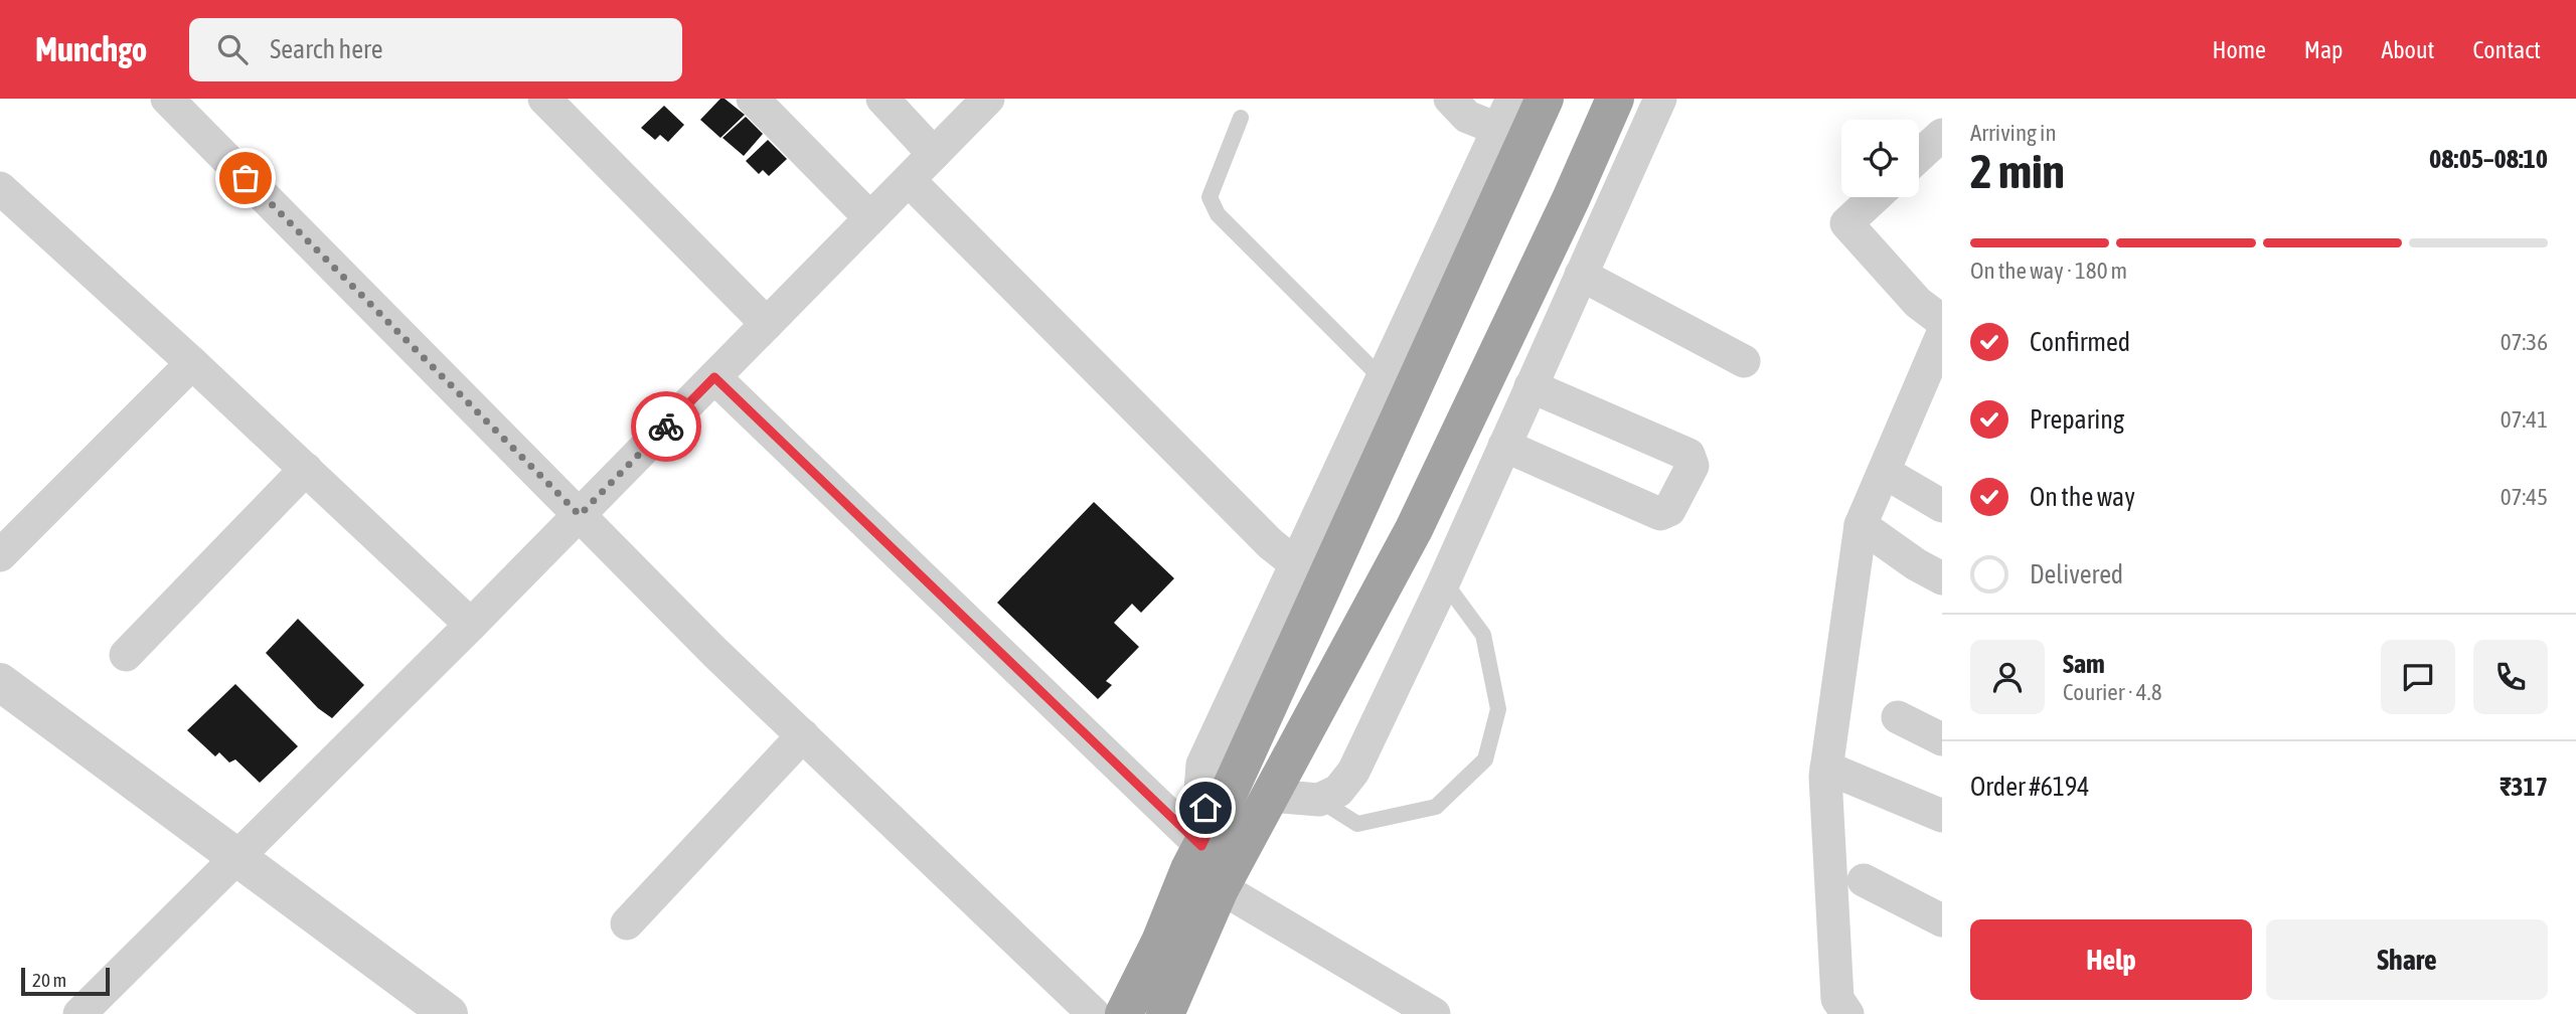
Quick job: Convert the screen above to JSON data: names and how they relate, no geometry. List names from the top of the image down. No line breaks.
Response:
{"scale_bar":"20 m","page":{"header":"Munchgo","search":"Search here","nav":["Home","Map","About","Contact"],"heading":["2 min","Arriving in","08:05–08:10"],"panel":["Sam","Courier · 4.8","Order #6194","₹317"],"bar":"On the way · 180 m","list":[["Confirmed","07:36"],["Preparing","07:41"],["On the way","07:45"],"Delivered"],"buttons":["Help","Share"],"scale":"20 m"}}
